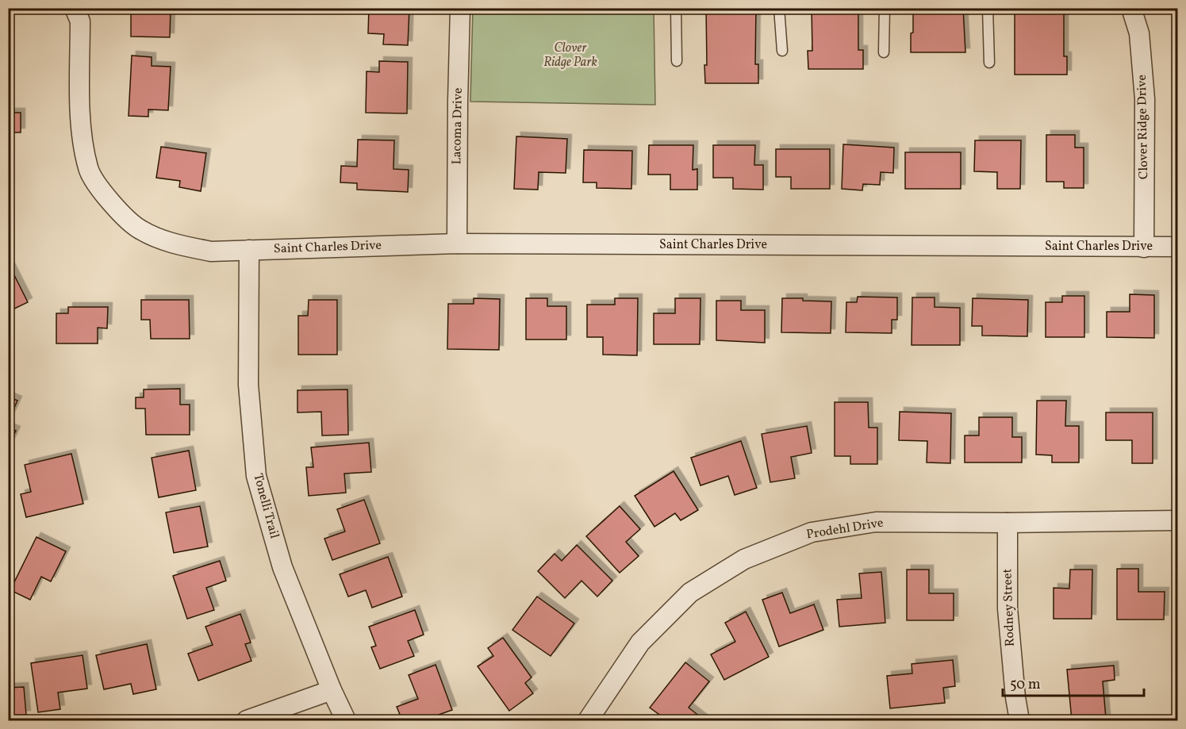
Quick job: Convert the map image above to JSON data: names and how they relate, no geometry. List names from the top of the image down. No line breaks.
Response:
{"streets":{"street":["Lacoma Drive","Clover Ridge Drive","Saint Charles Drive","Tonelli Trail","Prodehl Drive","Rodney Street"]},"crossings":[["Lacoma Drive","Saint Charles Drive"],["Clover Ridge Drive","Saint Charles Drive"],["Saint Charles Drive","Tonelli Trail"],["Prodehl Drive","Rodney Street"]],"parks":["Clover Ridge Park"],"scale_bar":"50 m"}
